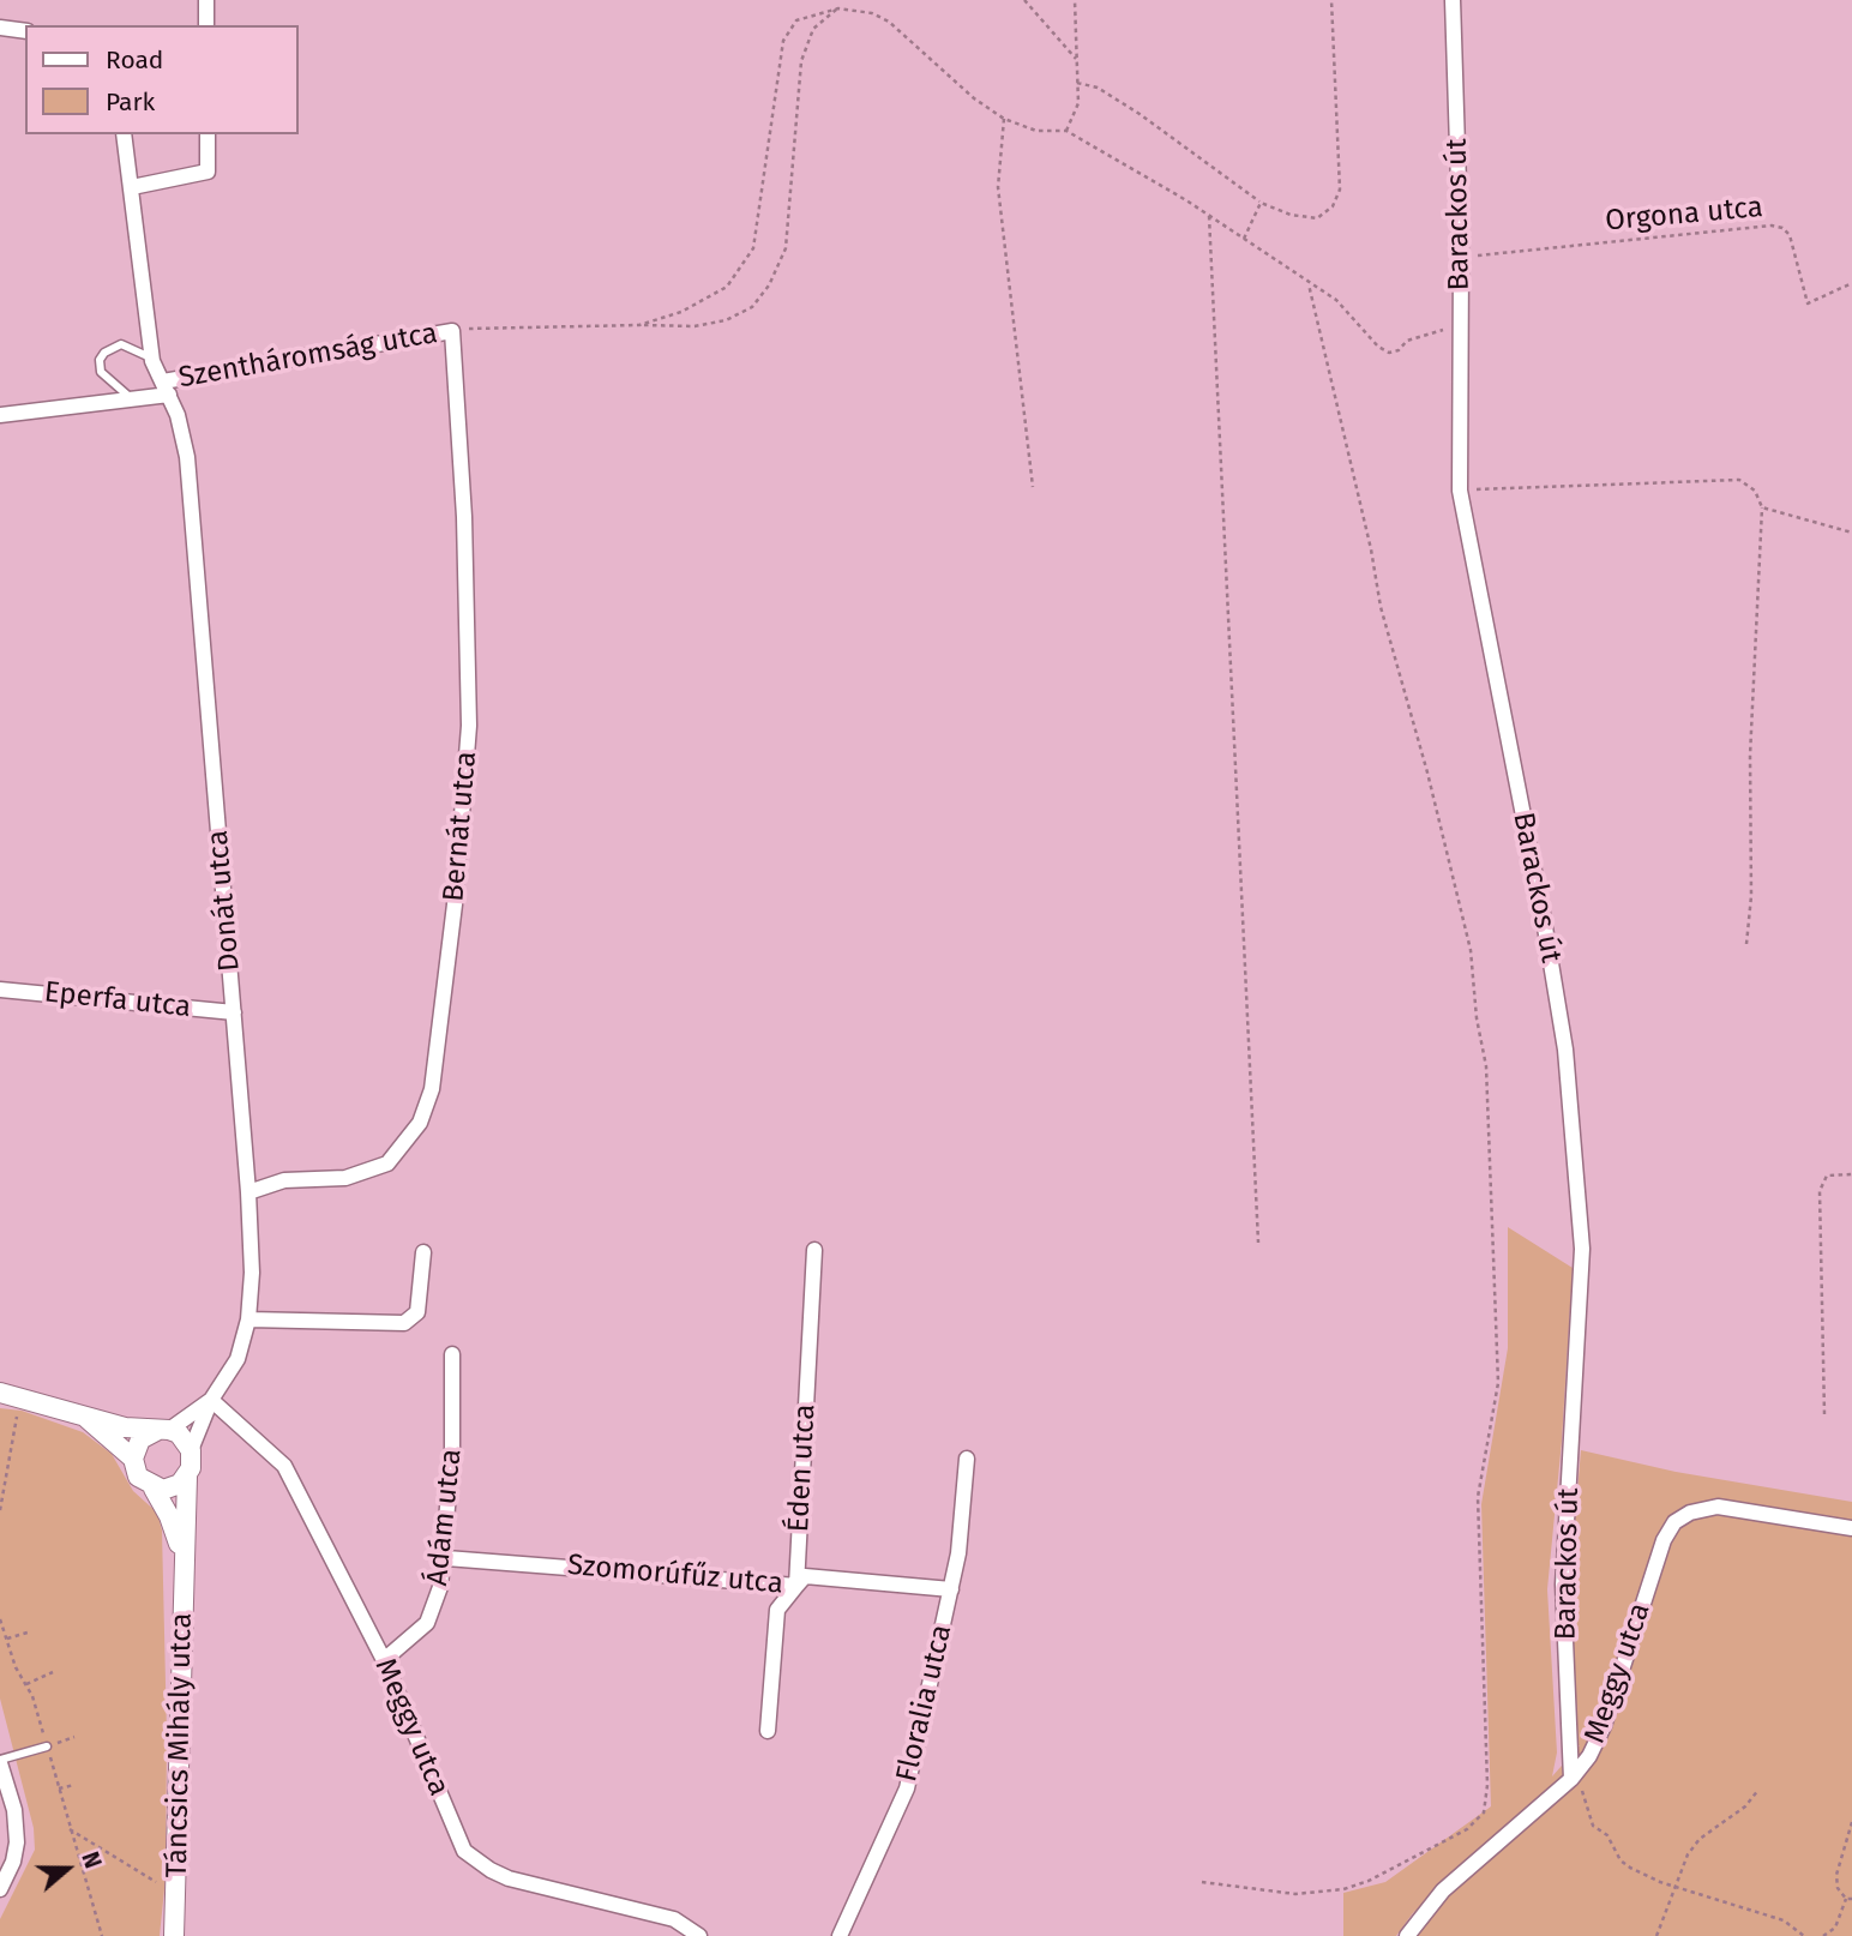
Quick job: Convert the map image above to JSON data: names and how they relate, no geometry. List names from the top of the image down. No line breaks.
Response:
{"streets":{"street":["Barackos út","Szentháromság utca","Bernát utca","Donát utca","Eperfa utca","Éden utca","Ádám utca","Szomorúfűz utca","Meggy utca","Floralia utca","Táncsics Mihály utca"],"path":["Orgona utca"]},"crossings":[["Barackos út","Orgona utca"],["Barackos út","Meggy utca"],["Szentháromság utca","Bernát utca"],["Szentháromság utca","Donát utca"],["Bernát utca","Donát utca"],["Donát utca","Eperfa utca"],["Donát utca","Meggy utca"],["Donát utca","Táncsics Mihály utca"],["Éden utca","Szomorúfűz utca"],["Ádám utca","Szomorúfűz utca"],["Ádám utca","Meggy utca"],["Szomorúfűz utca","Floralia utca"]],"legend":["Road","Park"],"north":"right"}
